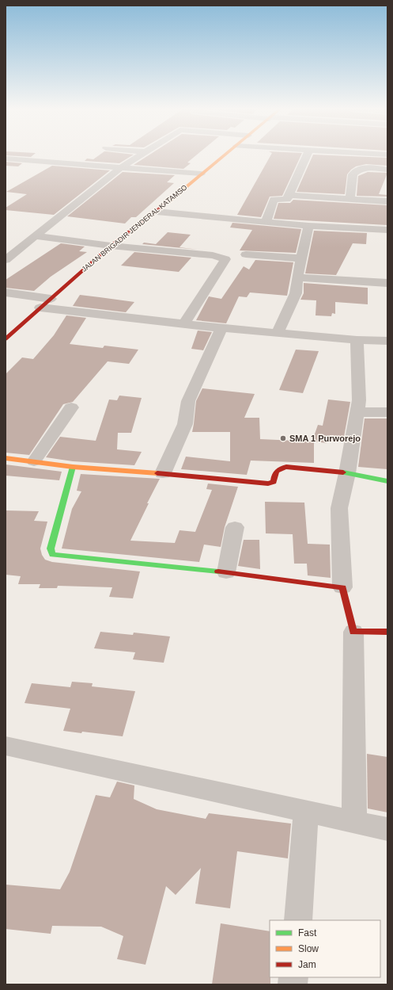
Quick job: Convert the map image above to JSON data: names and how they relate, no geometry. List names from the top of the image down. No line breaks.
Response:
{"streets":{"main road":["JALAN BRIGADIR JENDERAL KATAMSO"]},"places":["SMA 1 Purworejo"],"legend":["Fast","Slow","Jam"]}
